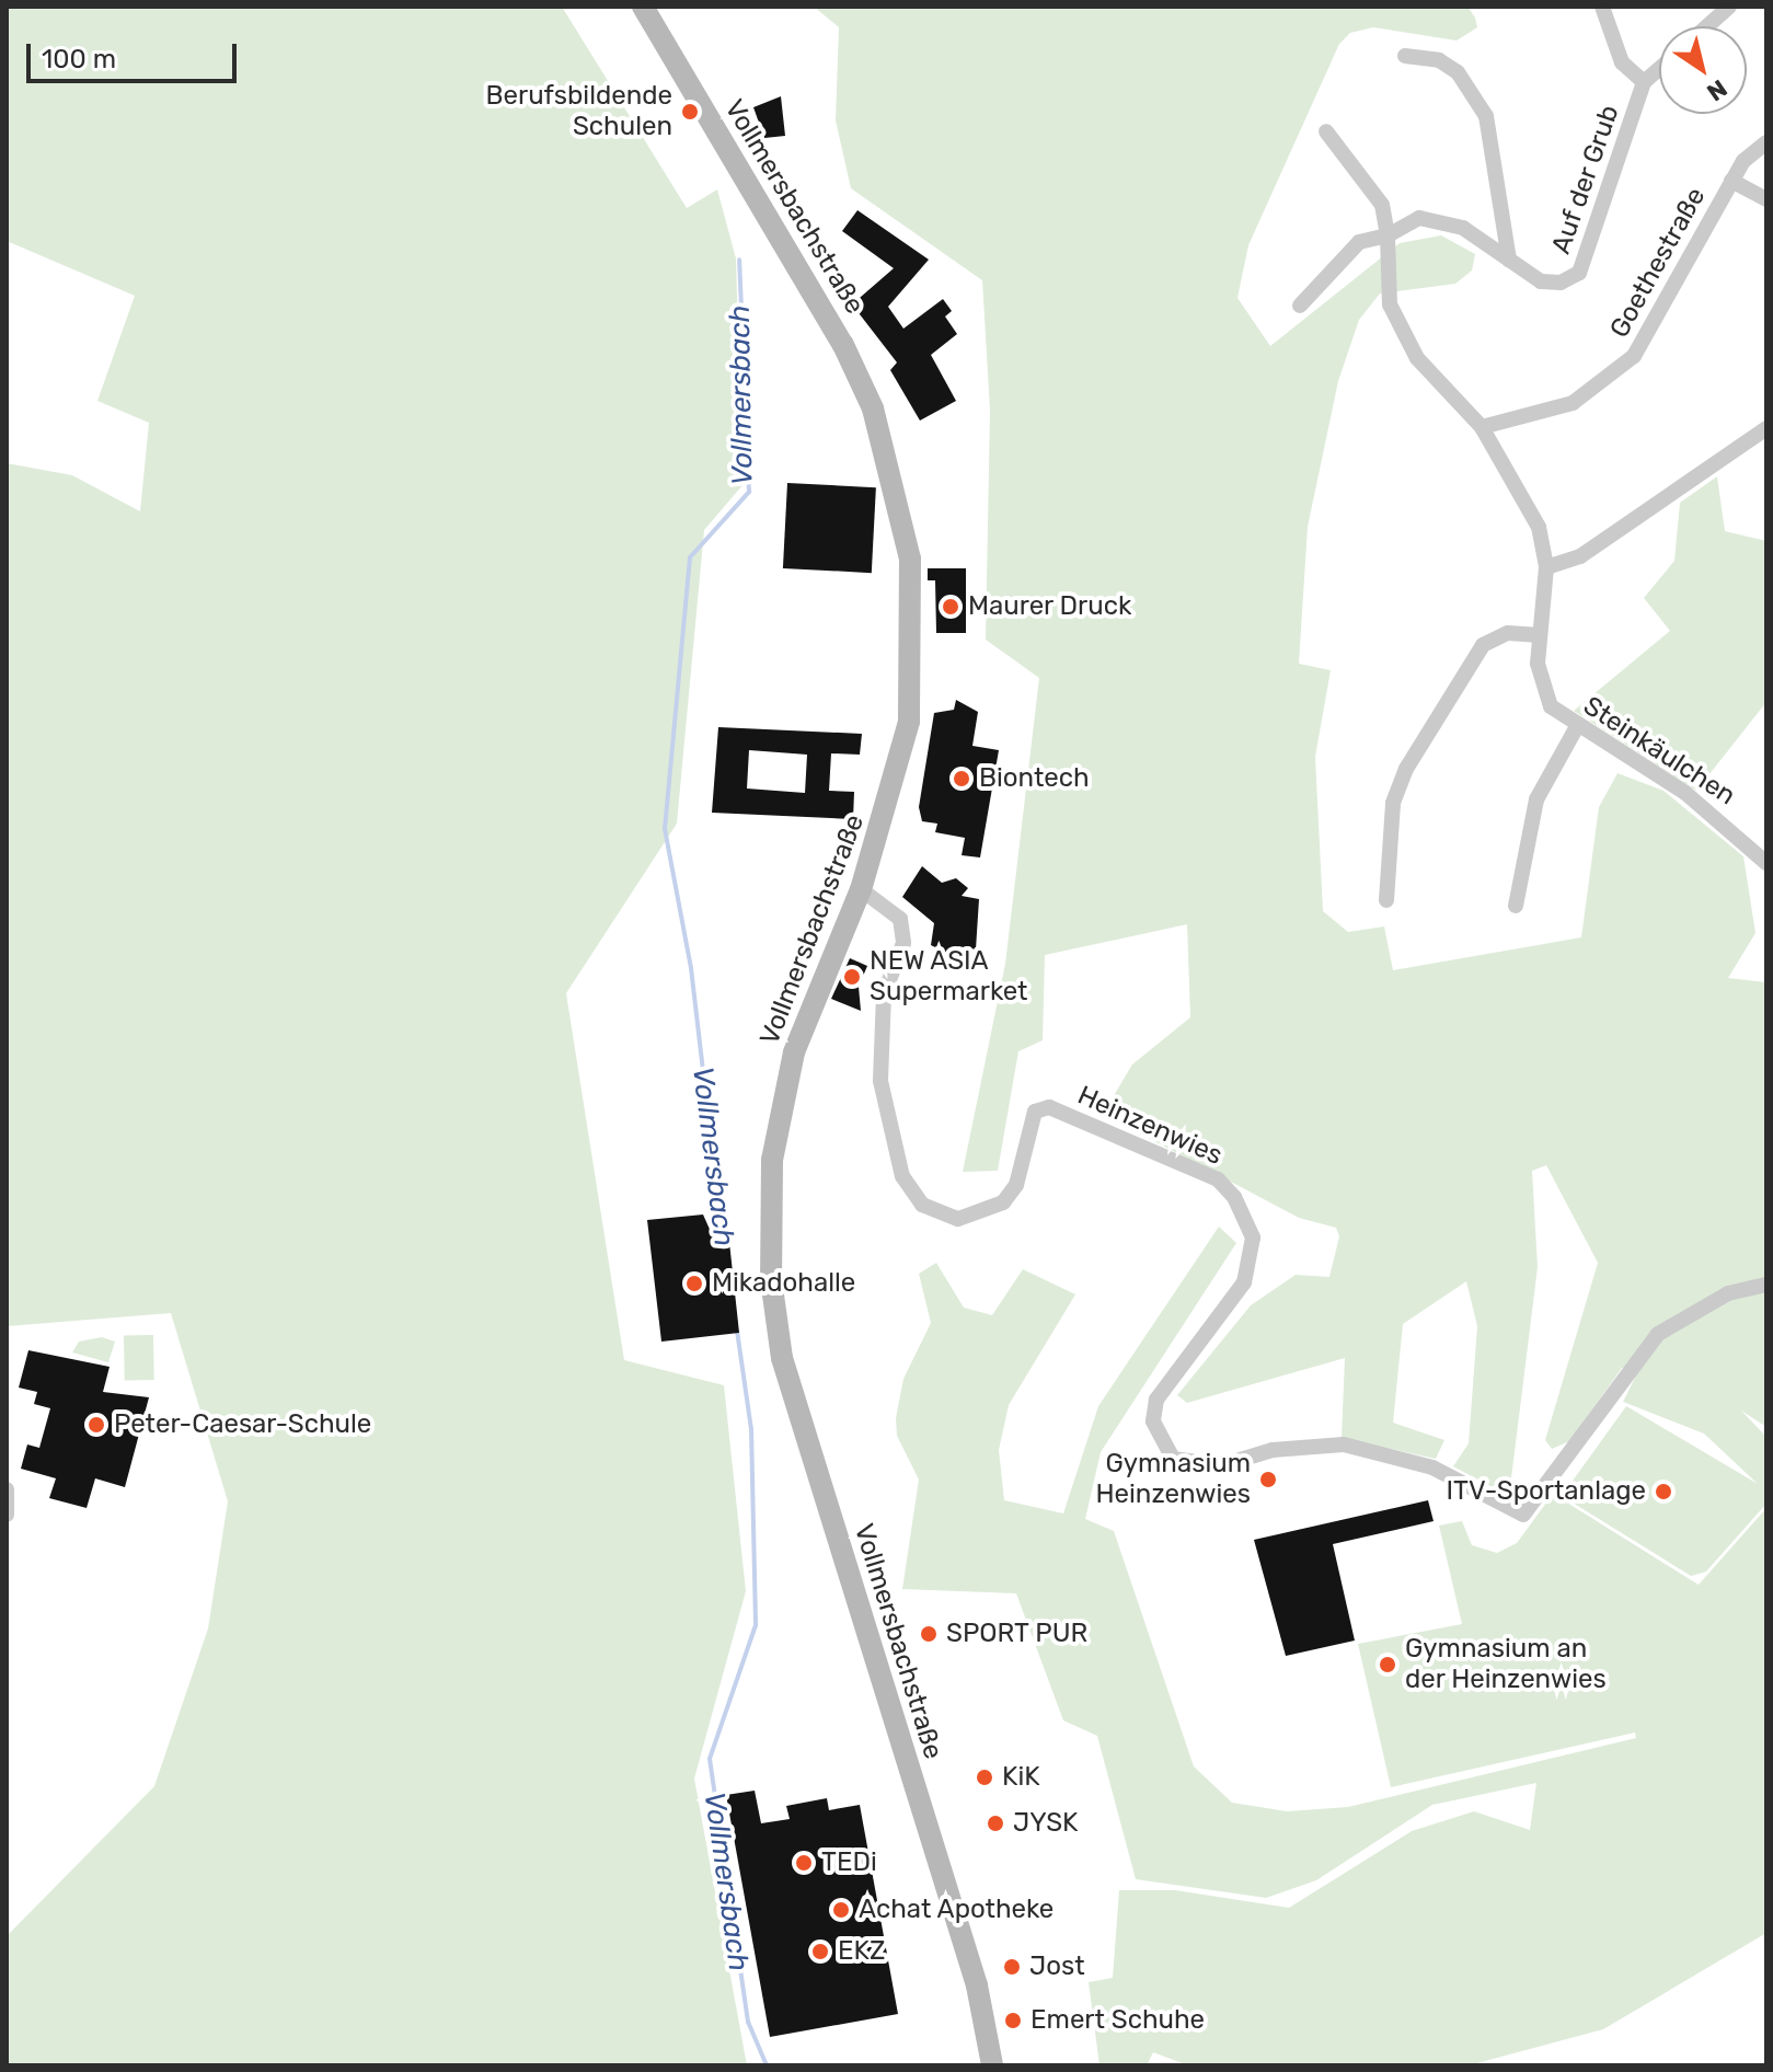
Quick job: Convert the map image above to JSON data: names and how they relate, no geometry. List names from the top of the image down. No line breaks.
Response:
{"streets":{"main road":["Vollmersbachstraße"],"street":["Auf der Grub","Goethestraße","Steinkäulchen","Heinzenwies"]},"crossings":[["Vollmersbachstraße","Heinzenwies"],["Goethestraße","Steinkäulchen"]],"water":["Vollmersbach"],"places":["Berufsbildende Schulen","Maurer Druck","Biontech","NEW ASIA Supermarket","Mikadohalle","Peter-Caesar-Schule","Gymnasium Heinzenwies","ITV-Sportanlage","SPORT PUR","Gymnasium an der Heinzenwies","KiK","JYSK","TEDi","Achat Apotheke","EKZ","Jost","Emert Schuhe"],"scale_bar":"100 m","north":"bottom right"}
